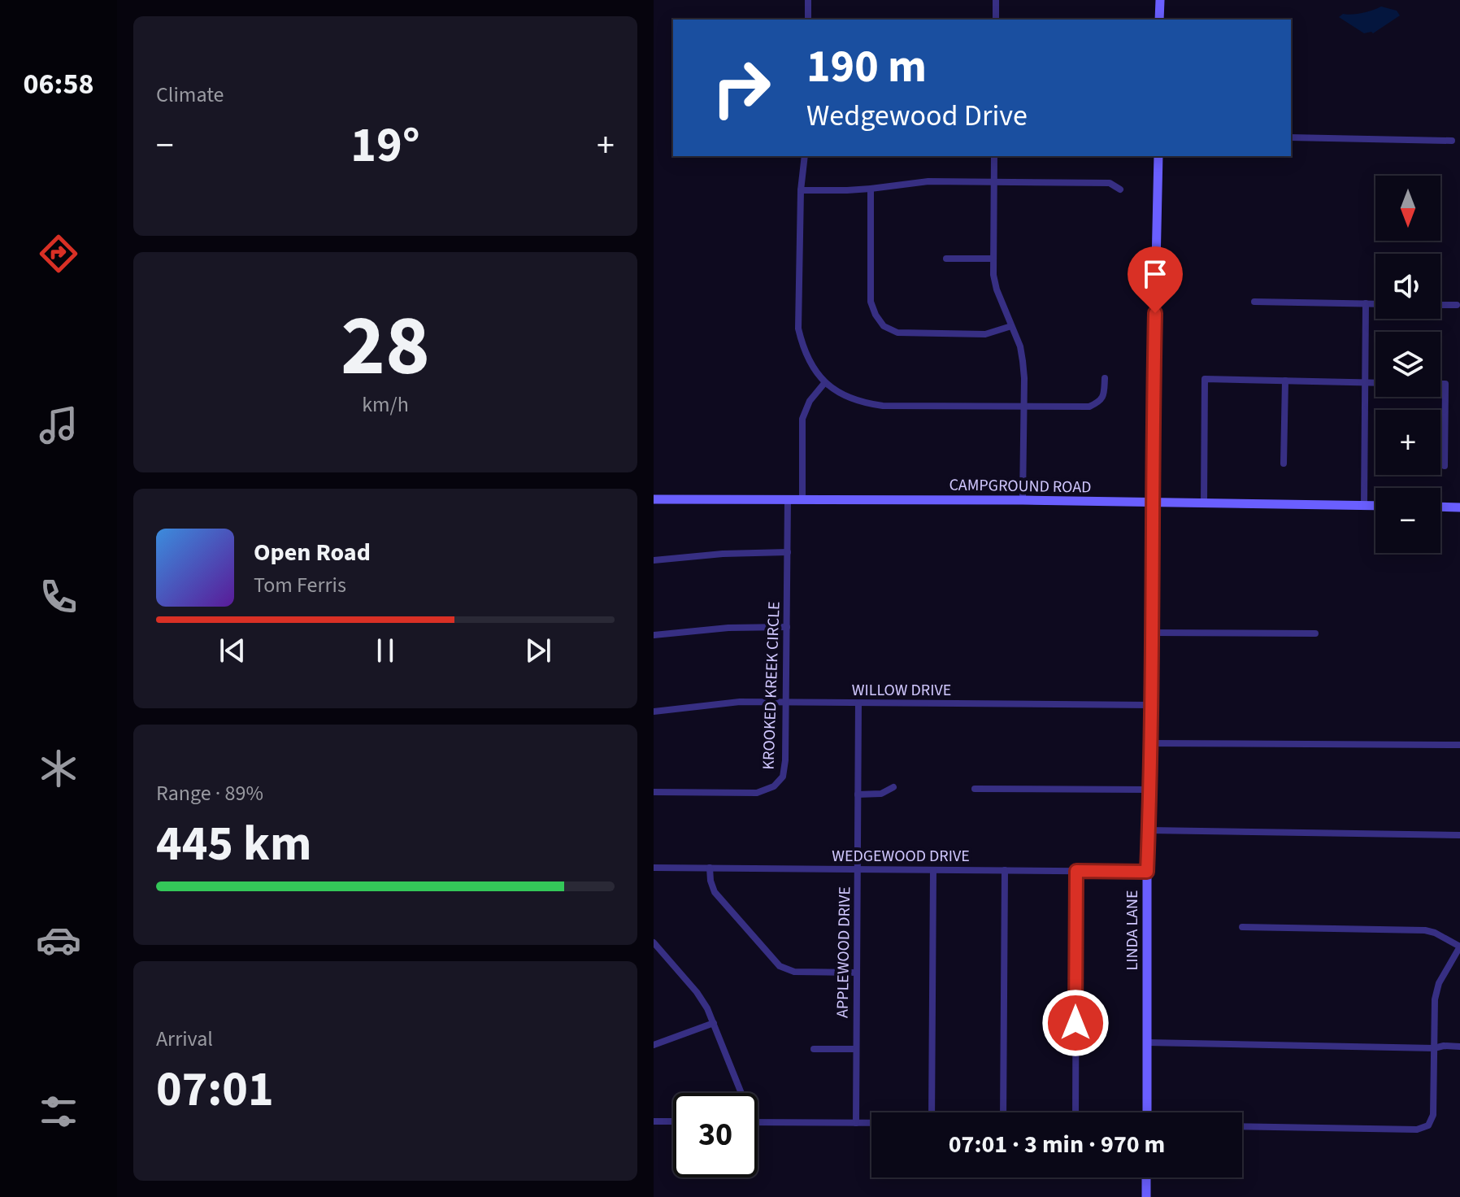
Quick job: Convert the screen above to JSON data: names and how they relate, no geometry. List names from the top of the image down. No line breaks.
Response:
{"streets":{"street":["CAMPGROUND ROAD","KROOKED KREEK CIRCLE","WILLOW DRIVE","WEDGEWOOD DRIVE","LINDA LANE","APPLEWOOD DRIVE"]},"crossings":[["CAMPGROUND ROAD","KROOKED KREEK CIRCLE"],["CAMPGROUND ROAD","LINDA LANE"],["KROOKED KREEK CIRCLE","WILLOW DRIVE"],["WILLOW DRIVE","LINDA LANE"],["WILLOW DRIVE","APPLEWOOD DRIVE"],["WEDGEWOOD DRIVE","LINDA LANE"],["WEDGEWOOD DRIVE","APPLEWOOD DRIVE"]],"north":"bottom","page":{"tabs":"06:58","tile":["Climate",["28","km/h"],["Range · 89%","445 km"],["Arrival","07:01"]],"turn":["190 m","Wedgewood Drive"],"heat":["−","19°","+"],"map_buttons":["+","−"],"song":["Open Road","Tom Ferris"],"limit":"30","trip":"07:01 · 3 min · 970 m"}}
